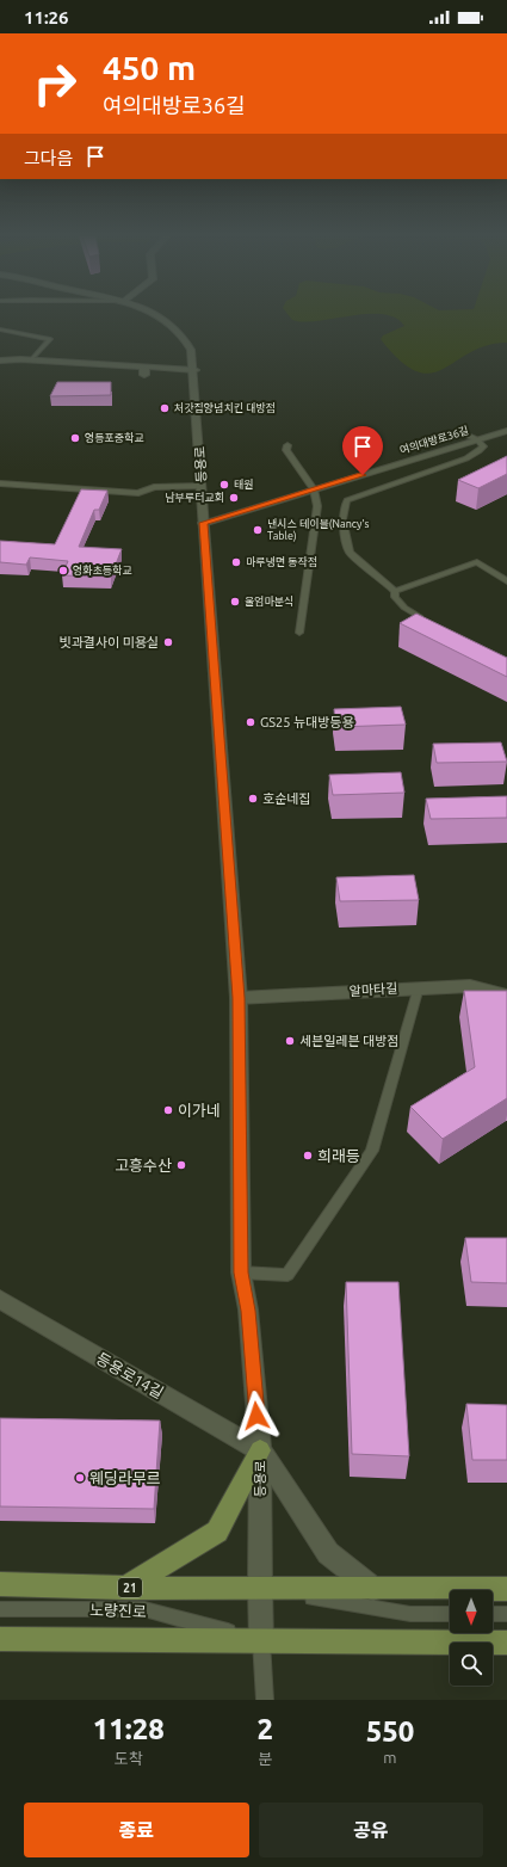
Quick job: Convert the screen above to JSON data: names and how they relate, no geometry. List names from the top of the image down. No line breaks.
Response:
{"streets":{"main road":["21","노량진로"],"street":["여의대방로36길","등용로","알마타길","등용로14길"]},"crossings":[["여의대방로36길","등용로"],["등용로","알마타길"],["등용로","등용로14길"],["등용로","노량진로"]],"places":["처갓집양념치킨 대방점","영등포중학교","태원","남부루터교회","낸시스 테이블(Nancy's Table)","마루냉면 동작점","영화초등학교","울엄마분식","빗과결사이 미용실","GS25 뉴대방등용","호순네집","세븐일레븐 대방점","이가네","희래등","고흥수산","웨딩라무르"],"north":"bottom","page":{"status":"11:26","turn":["450 m","여의대방로36길"],"then":"그다음","eta":["11:28","도착","2","분","550","m"],"buttons":["종료","공유"]}}
